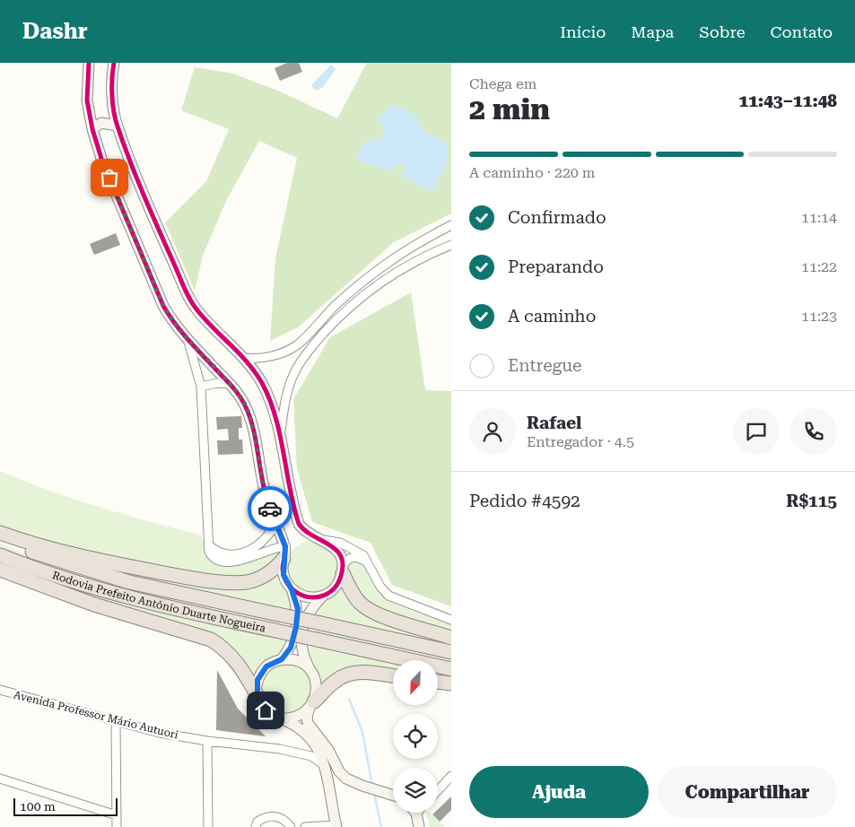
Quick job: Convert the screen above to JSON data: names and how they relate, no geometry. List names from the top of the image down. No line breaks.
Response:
{"streets":{"highway":["Rodovia Prefeito Antônio Duarte Nogueira"],"street":["Avenida Professor Mário Autuori"]},"scale_bar":"100 m","north":"bottom left","page":{"header":"Dashr","nav":["Início","Mapa","Sobre","Contato"],"heading":["2 min","Chega em","11:43–11:48"],"panel":["Rafael","Entregador · 4.5","Pedido #4592","R$115"],"bar":"A caminho · 220 m","list":[["Confirmado","11:14"],["Preparando","11:22"],["A caminho","11:23"],"Entregue"],"buttons":["Ajuda","Compartilhar"],"scale":"100 m"}}
